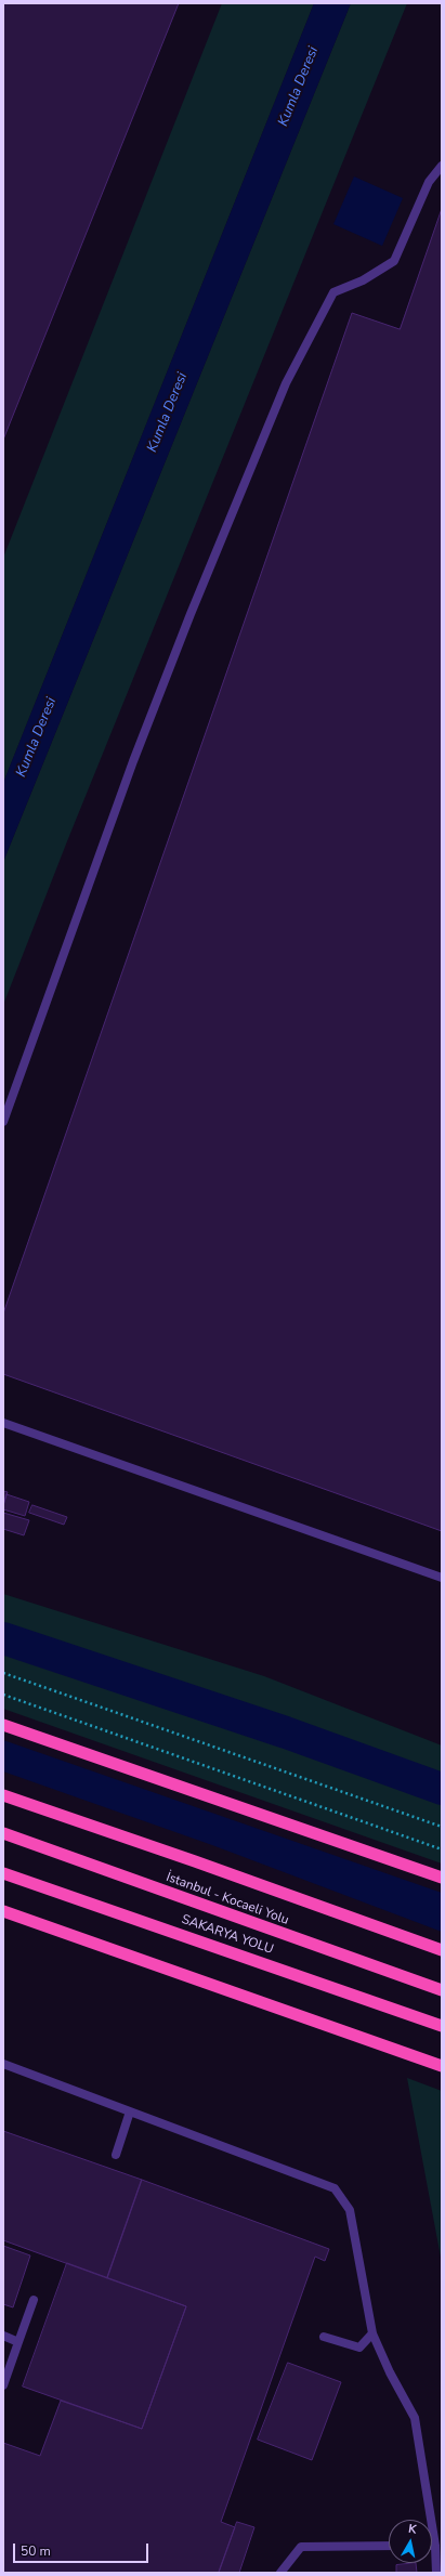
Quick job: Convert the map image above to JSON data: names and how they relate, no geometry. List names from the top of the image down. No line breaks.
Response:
{"streets":{"highway":["İstanbul - Kocaeli Yolu","SAKARYA YOLU"]},"water":["Kumla Deresi"],"scale_bar":"50 m","north":"top"}
